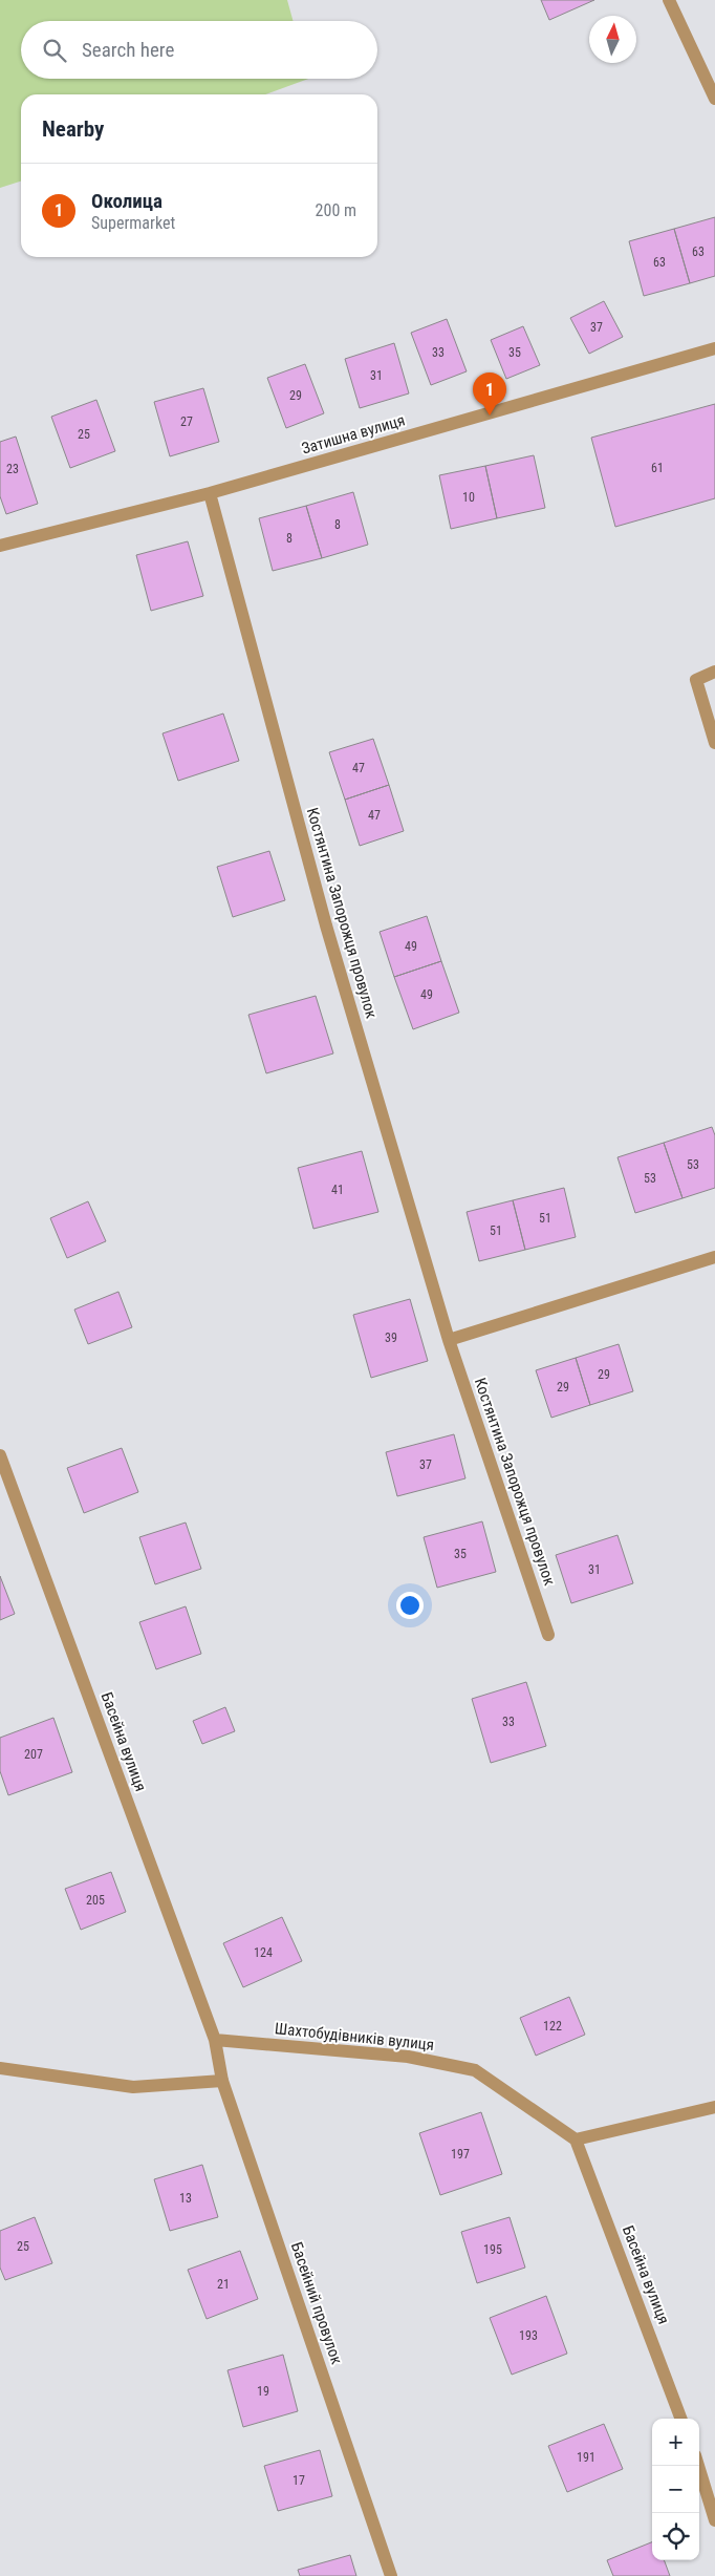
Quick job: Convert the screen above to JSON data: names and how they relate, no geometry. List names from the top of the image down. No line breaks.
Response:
{"streets":{"street":["Затишна вулиця","Костянтина Запорожця провулок","Басейна вулиця","Шахтобудівників вулиця","Басейний провулок"]},"crossings":[["Затишна вулиця","Костянтина Запорожця провулок"],["Басейна вулиця","Шахтобудівників вулиця"],["Басейна вулиця","Басейний провулок"],["Шахтобудівників вулиця","Басейний провулок"]],"house_numbers":["63","63","37","33","35","31","29","27","25","61","23","10","8","8","47","47","49","49","53","53","41","51","51","39","29","29","37","35","31","33","207","205","124","122","197","13","25","195","21","193","19","191","17"],"north":"top","page":{"search":"Search here","heading":"Nearby","list":[{"mark":"1","name":"Околица","note":"Supermarket","value":"200 m"}],"pins":"1","map_buttons":["+","−"]}}
